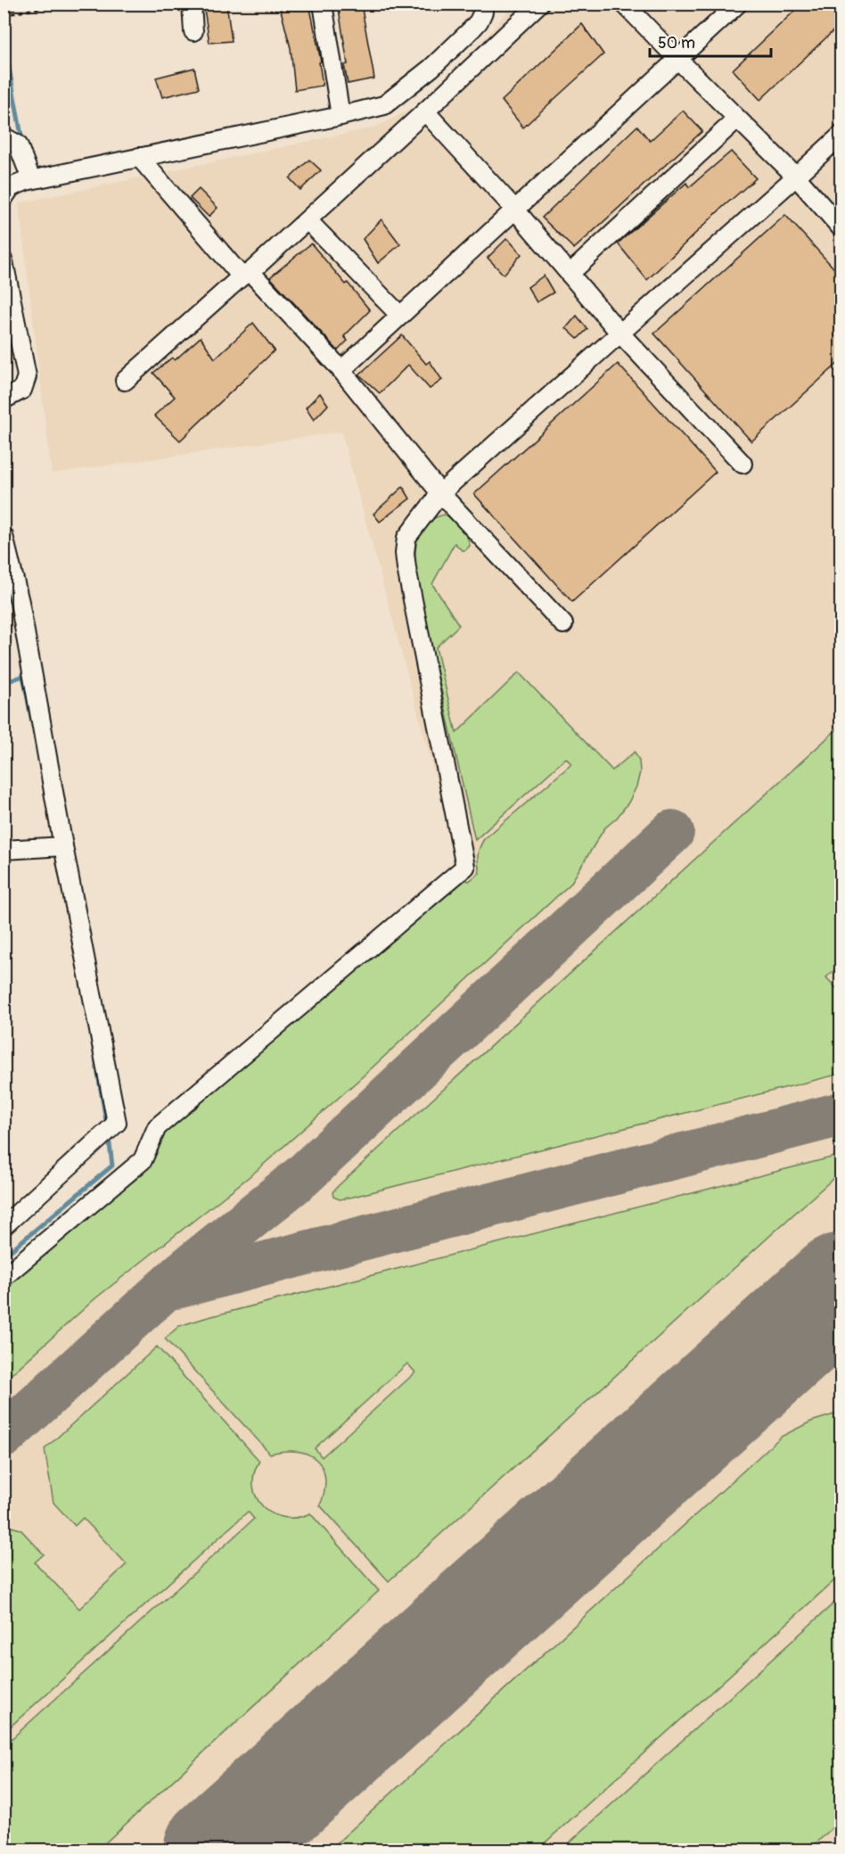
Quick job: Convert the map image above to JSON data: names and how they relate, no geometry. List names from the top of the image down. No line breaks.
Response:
{"scale_bar":"50 m"}
